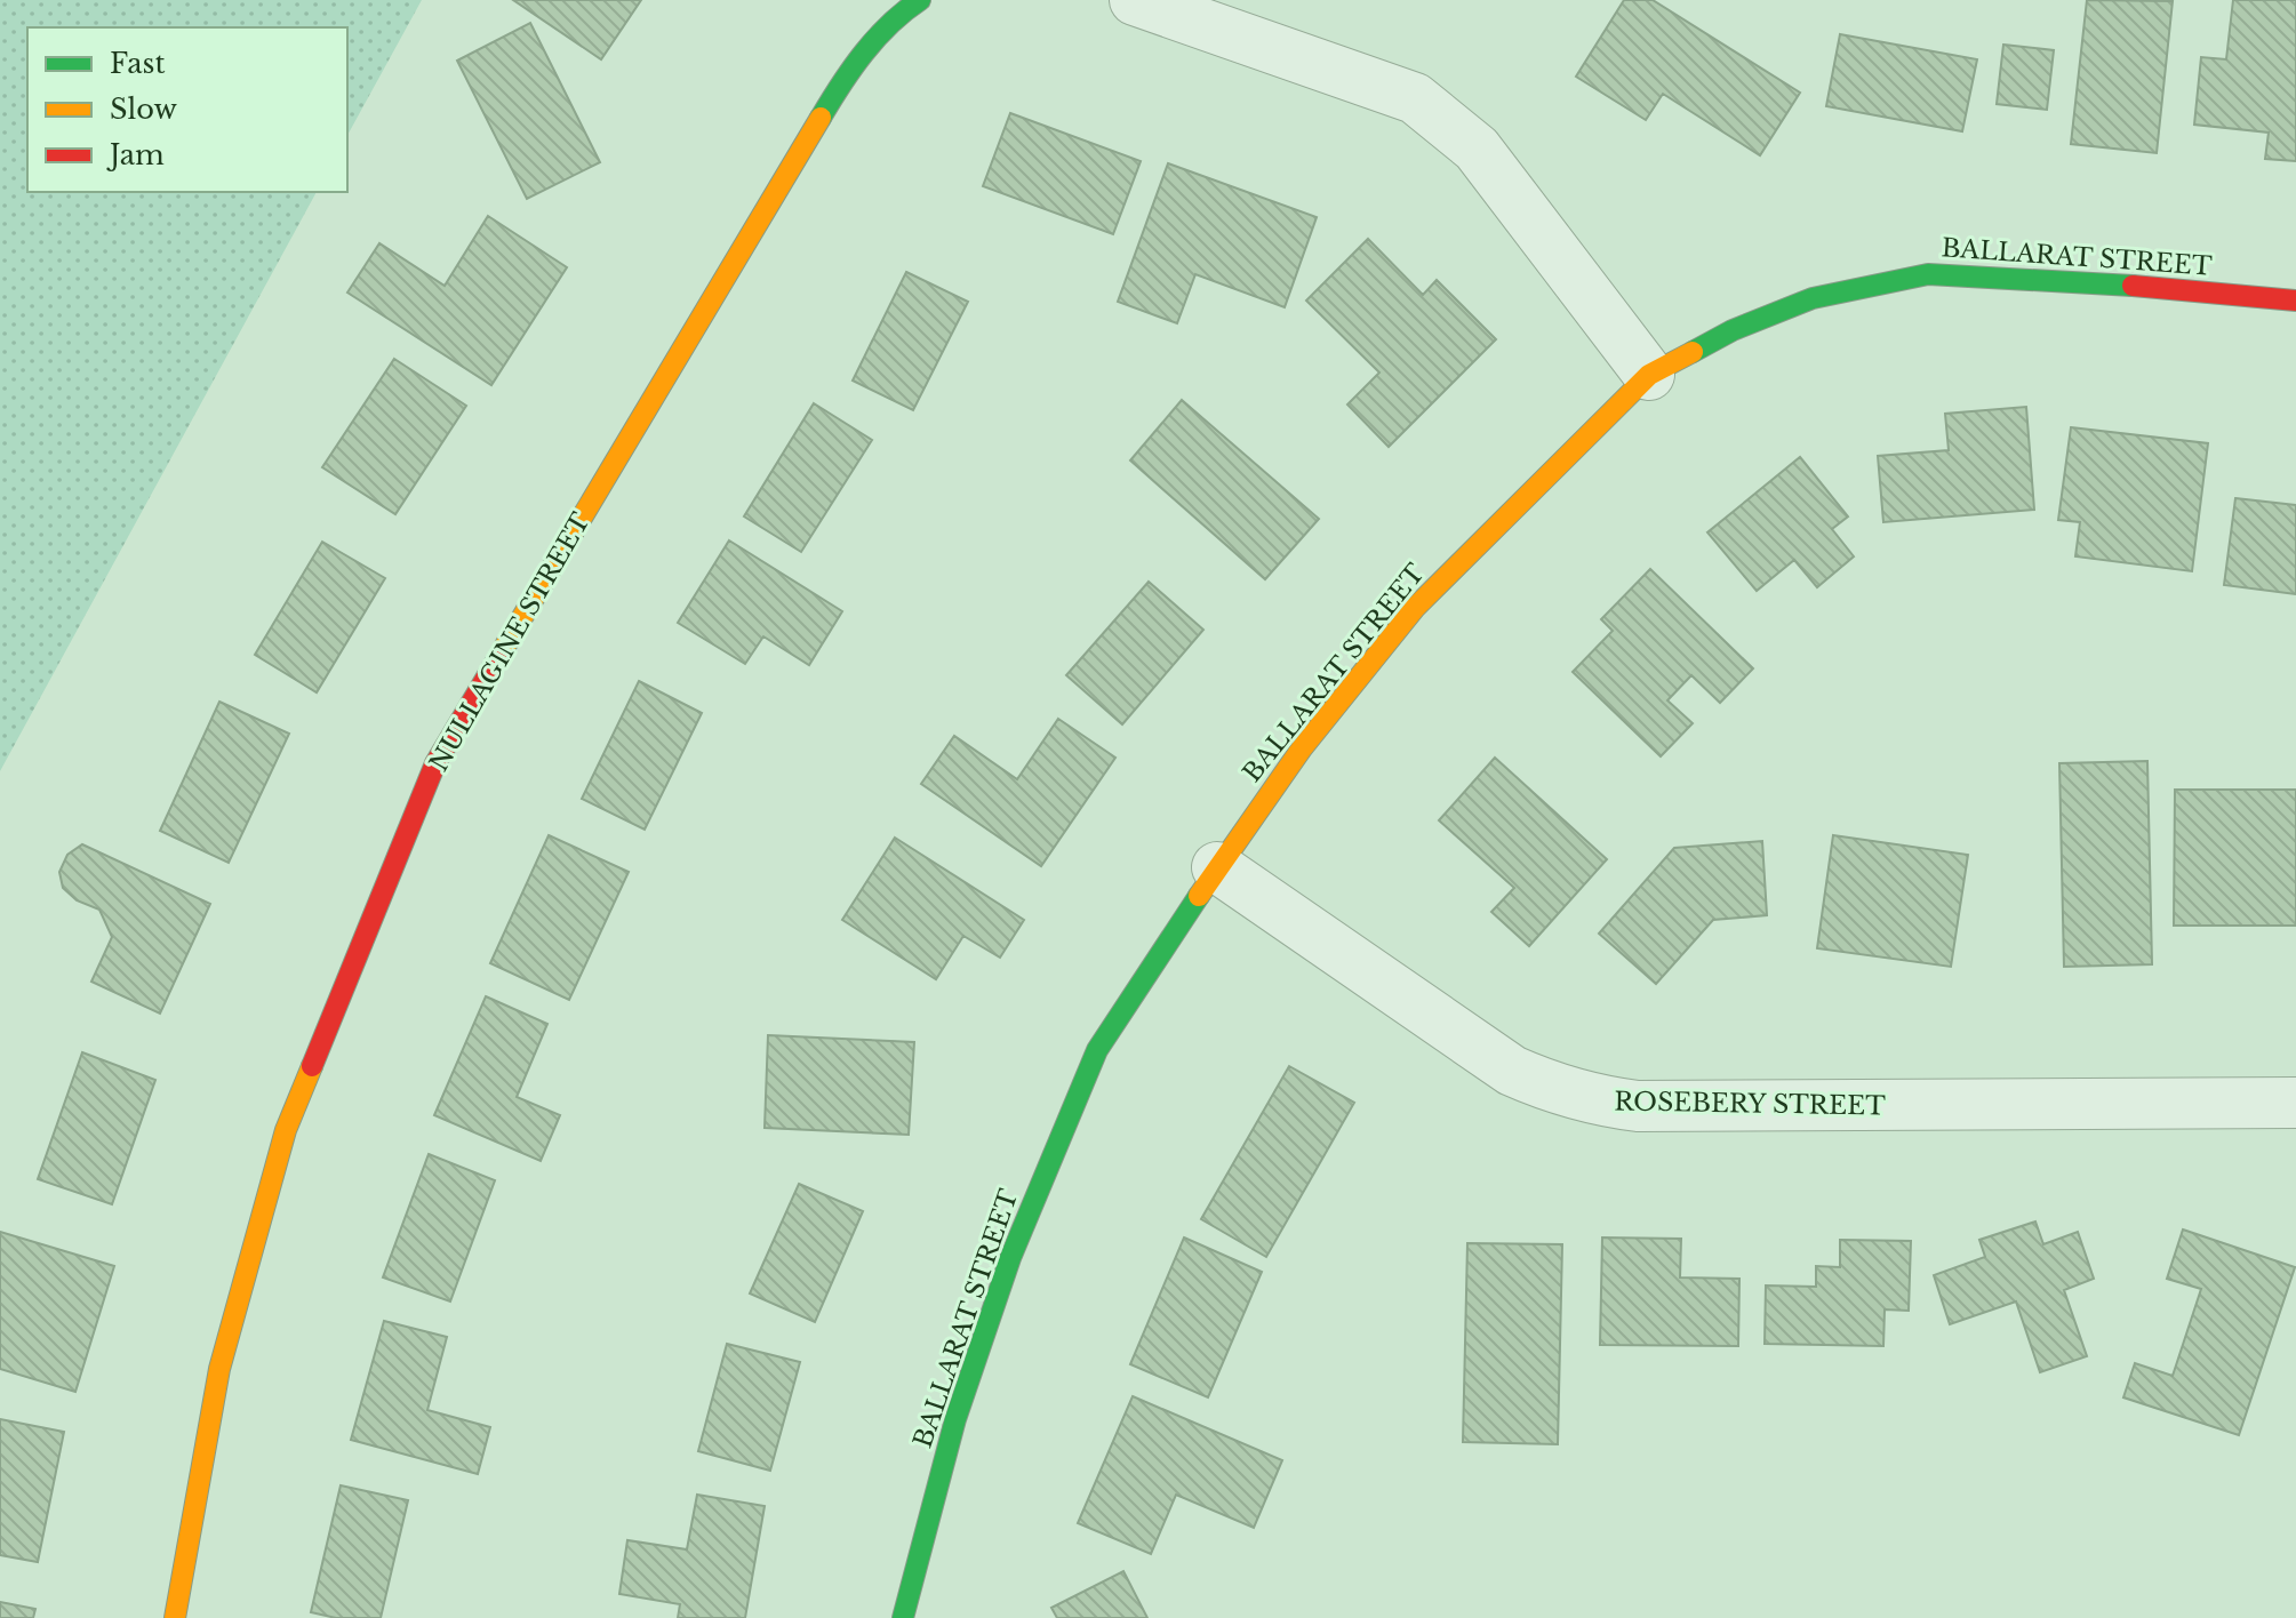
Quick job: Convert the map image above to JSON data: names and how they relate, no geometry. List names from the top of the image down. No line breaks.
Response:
{"streets":{"street":["BALLARAT STREET","NULLAGINE STREET","ROSEBERY STREET"]},"crossings":[["BALLARAT STREET","ROSEBERY STREET"]],"legend":["Fast","Slow","Jam"]}
